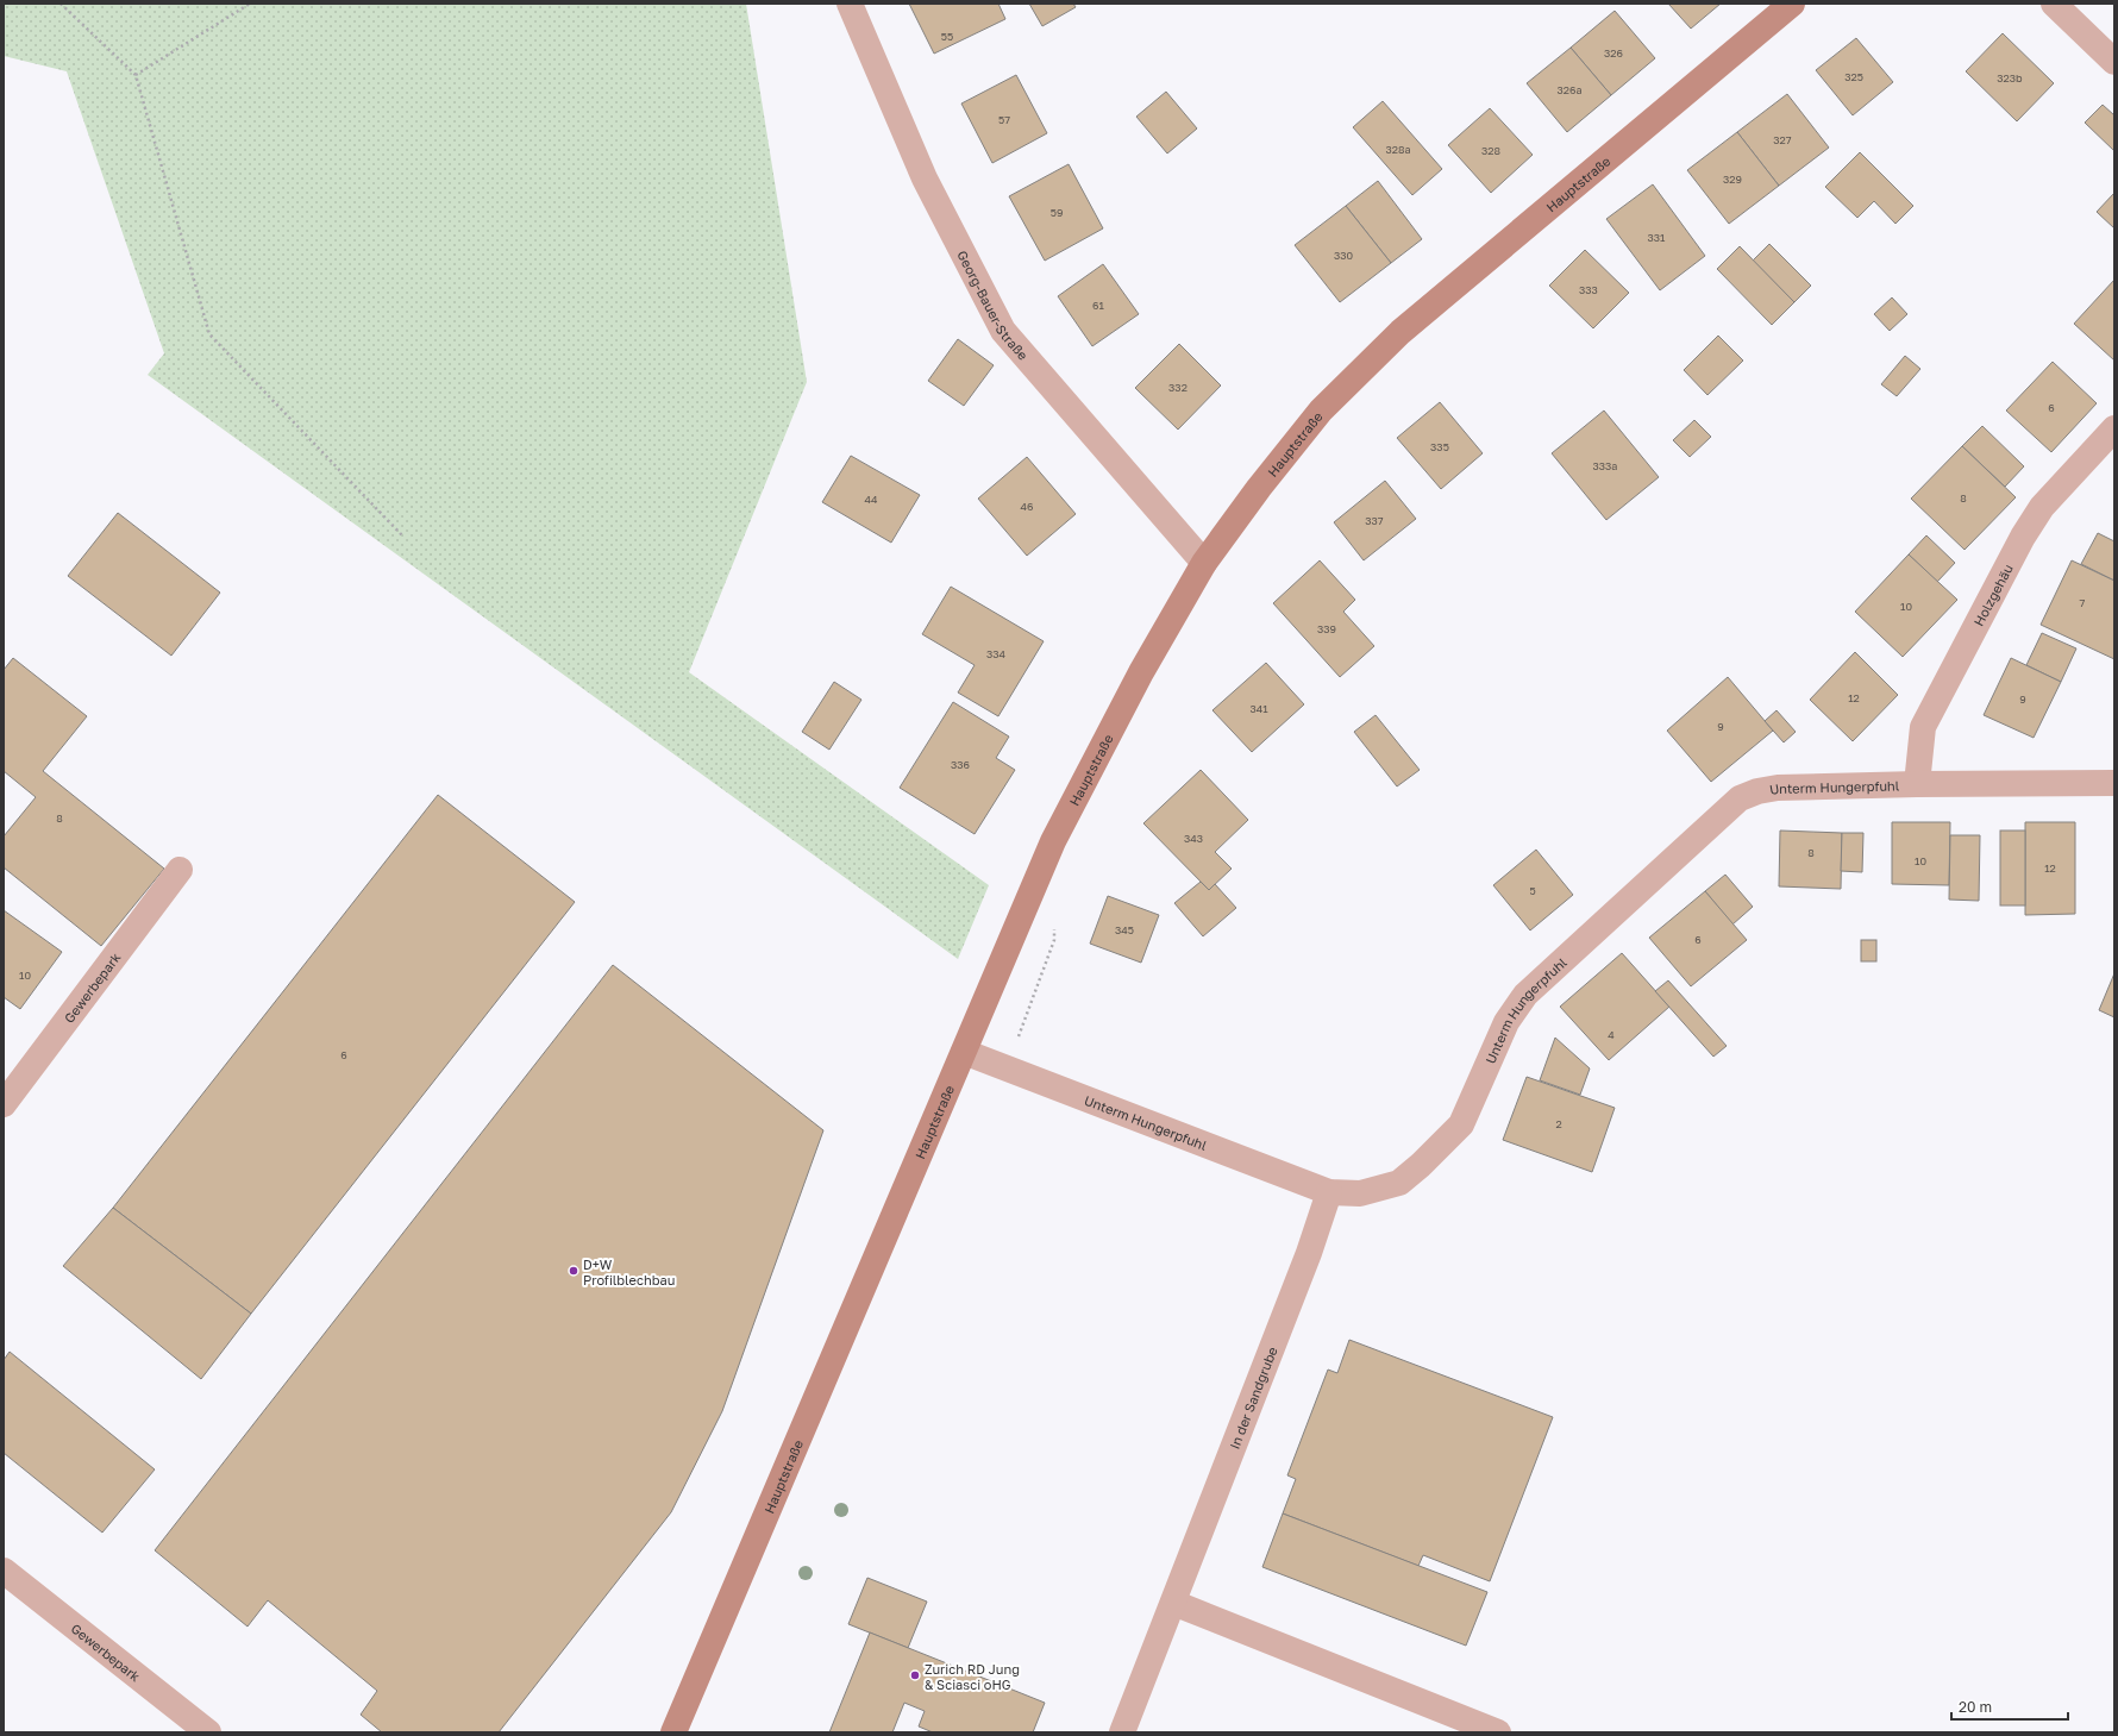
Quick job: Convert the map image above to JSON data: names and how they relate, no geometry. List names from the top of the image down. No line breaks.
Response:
{"streets":{"street":["Hauptstraße","Georg-Bauer-Straße","Holzgehäu","Unterm Hungerpfuhl","Gewerbepark","In der Sandgrube"]},"crossings":[["Hauptstraße","Georg-Bauer-Straße"],["Hauptstraße","Unterm Hungerpfuhl"],["Holzgehäu","Unterm Hungerpfuhl"],["Unterm Hungerpfuhl","In der Sandgrube"]],"places":["D+W Profilblechbau","Zurich RD Jung & Sciasci oHG"],"house_numbers":["55","326","325","323b","326a","57","327","328a","328","329","59","331","330","333","61","332","6","335","333a","8","44","46","337","7","10","339","334","12","9","341","9","336","8","343","8","10","12","5","345","6","10","4","6","2"],"scale_bar":"20 m"}
